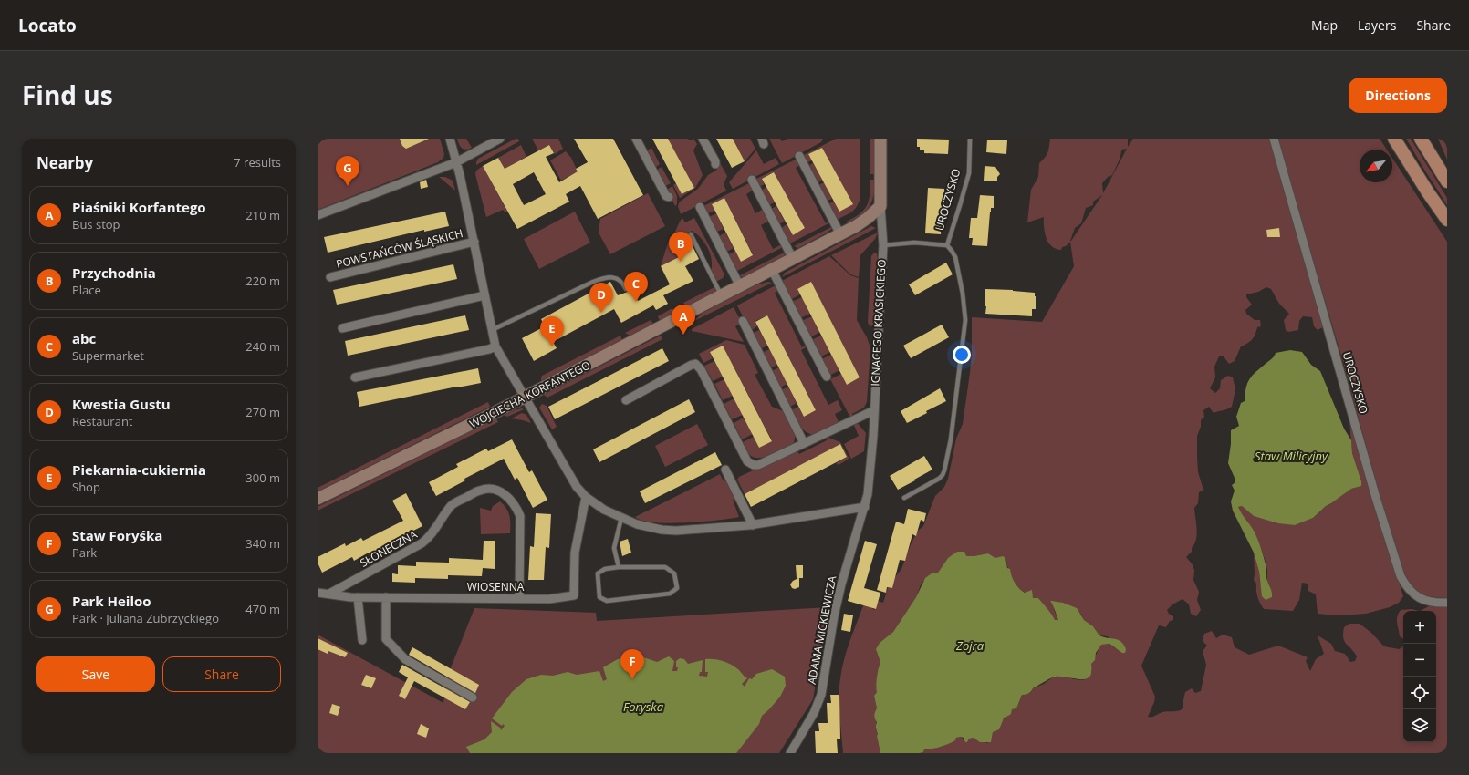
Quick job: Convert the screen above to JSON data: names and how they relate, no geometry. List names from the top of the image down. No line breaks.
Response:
{"streets":{"street":["UROCZYSKO","POWSTAŃCÓW ŚLĄSKICH","IGNACEGO KRASICKIEGO","WOJCIECHA KORFANTEGO","SŁONECZNA","WIOSENNA","ADAMA MICKIEWICZA"]},"crossings":[["POWSTAŃCÓW ŚLĄSKICH","IGNACEGO KRASICKIEGO"],["POWSTAŃCÓW ŚLĄSKICH","WOJCIECHA KORFANTEGO"],["POWSTAŃCÓW ŚLĄSKICH","WIOSENNA"],["POWSTAŃCÓW ŚLĄSKICH","ADAMA MICKIEWICZA"],["IGNACEGO KRASICKIEGO","WOJCIECHA KORFANTEGO"],["IGNACEGO KRASICKIEGO","ADAMA MICKIEWICZA"],["SŁONECZNA","WIOSENNA"]],"water":["Staw Milicyjny","Zojra","Foryska"],"north":"bottom left","page":{"header":"Locato","nav":["Map","Layers","Share"],"title":"Find us","buttons":["Directions",["Save","Share"]],"heading":["Nearby","7 results"],"pins":["G","B","C","D","A","E","F"],"list":[{"mark":"A","name":"Piaśniki Korfantego","note":"Bus stop","value":"210 m"},{"mark":"B","name":"Przychodnia","note":"Place","value":"220 m"},{"mark":"C","name":"abc","note":"Supermarket","value":"240 m"},{"mark":"D","name":"Kwestia Gustu","note":"Restaurant","value":"270 m"},{"mark":"E","name":"Piekarnia-cukiernia","note":"Shop","value":"300 m"},{"mark":"F","name":"Staw Foryśka","note":"Park","value":"340 m"},{"mark":"G","name":"Park Heiloo","note":"Park · Juliana Zubrzyckiego","value":"470 m"}],"map_buttons":["+","−"]}}
